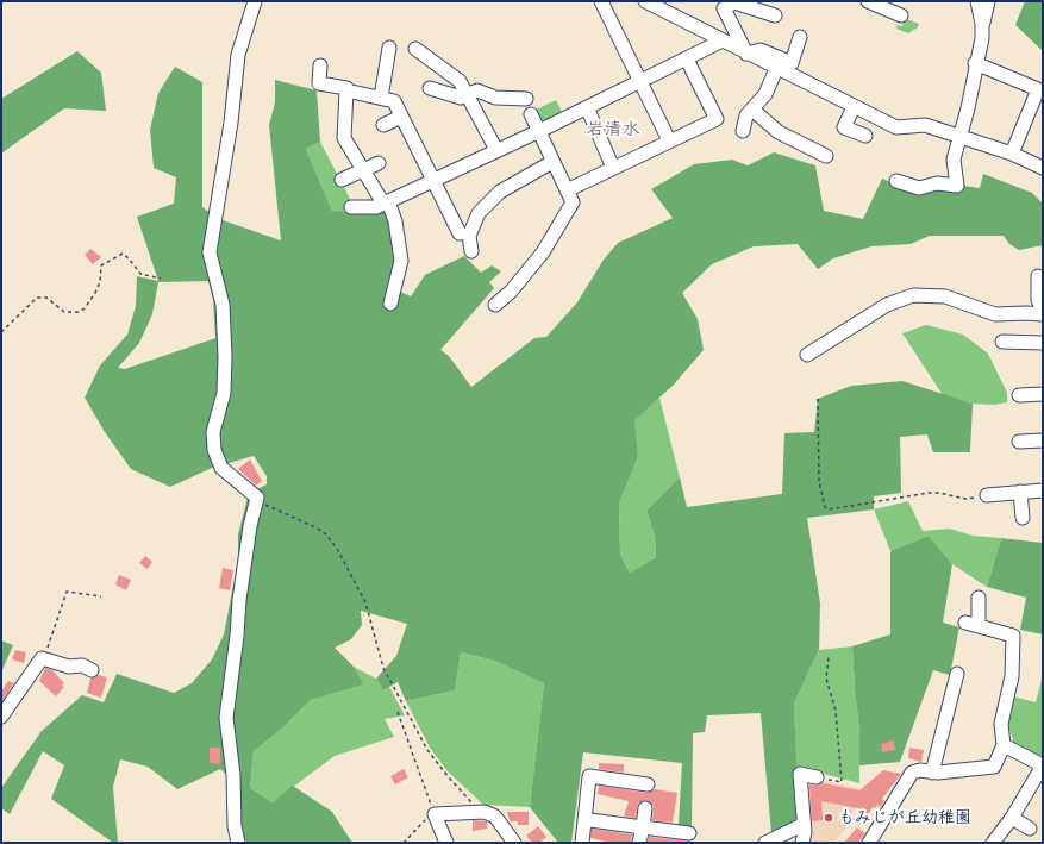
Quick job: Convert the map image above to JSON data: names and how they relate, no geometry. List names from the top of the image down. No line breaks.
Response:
{"districts":["岩清水"],"places":["もみじが丘幼稚園"]}
